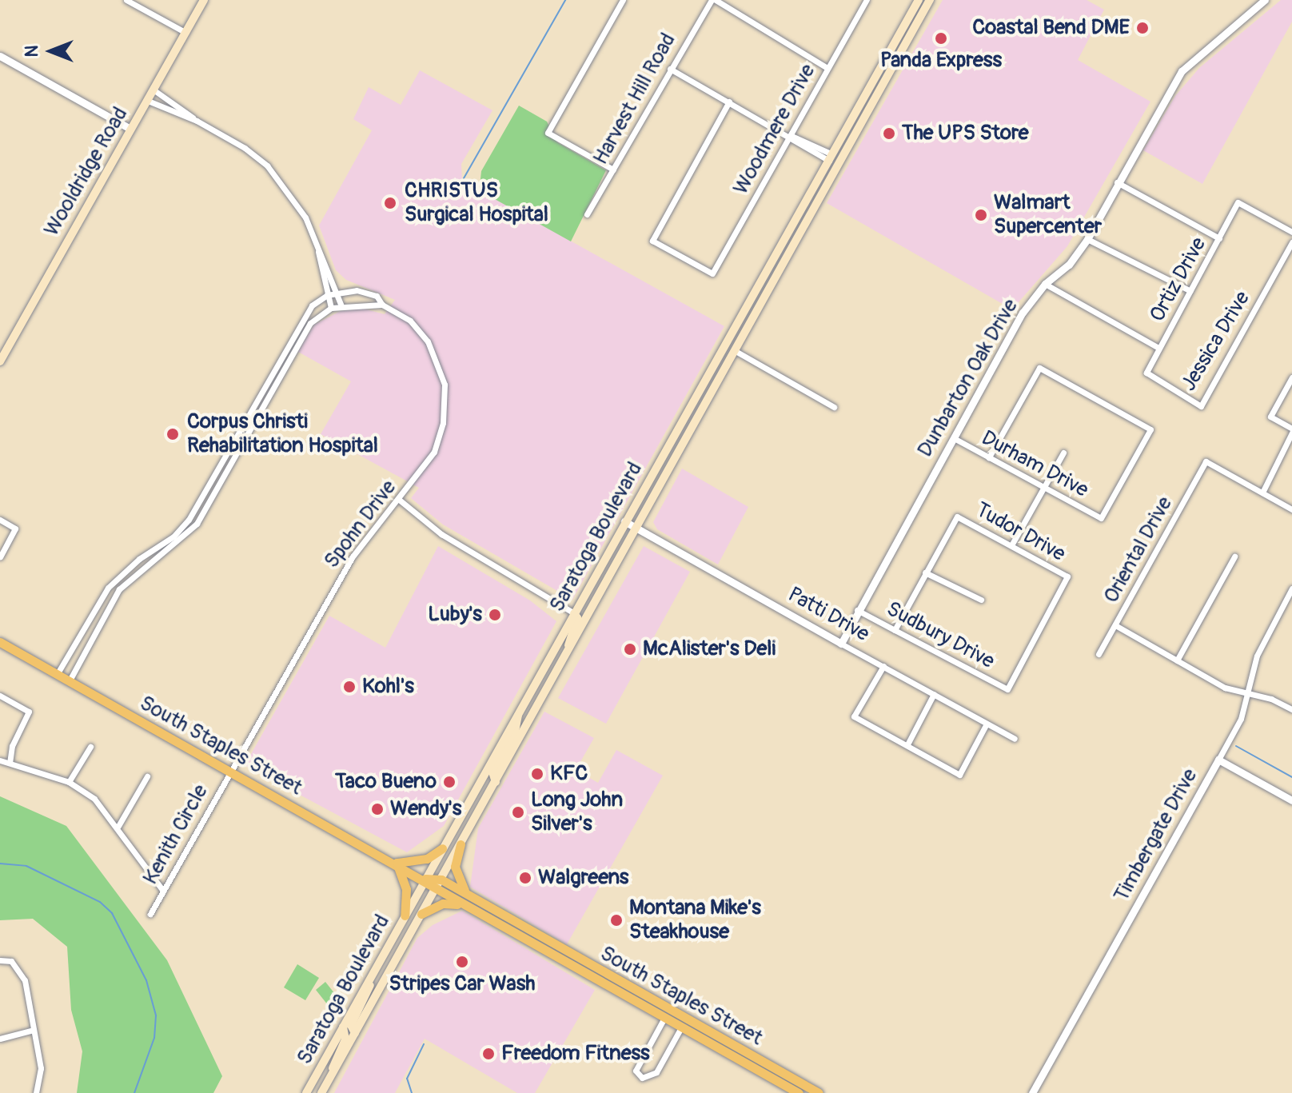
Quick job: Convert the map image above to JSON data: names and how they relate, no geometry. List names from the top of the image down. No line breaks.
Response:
{"streets":{"main road":["Wooldridge Road","Saratoga Boulevard","South Staples Street"],"street":["Harvest Hill Road","Woodmere Drive","Ortiz Drive","Jessica Drive","Dunbarton Oak Drive","Durham Drive","Spohn Drive","Tudor Drive","Oriental Drive","Patti Drive","Sudbury Drive","Kenith Circle","Timbergate Drive"]},"crossings":[["Ortiz Drive","Jessica Drive"],["Dunbarton Oak Drive","Durham Drive"],["Dunbarton Oak Drive","Patti Drive"],["Dunbarton Oak Drive","Sudbury Drive"],["Spohn Drive","South Staples Street"],["Spohn Drive","Kenith Circle"],["Tudor Drive","Sudbury Drive"],["Saratoga Boulevard","Patti Drive"],["Saratoga Boulevard","South Staples Street"],["South Staples Street","Kenith Circle"]],"places":["Coastal Bend DME","Panda Express","The UPS Store","CHRISTUS Surgical Hospital","Walmart Supercenter","Corpus Christi Rehabilitation Hospital","Luby's","McAlister's Deli","Kohl's","KFC","Taco Bueno","Wendy's","Long John Silver's","Walgreens","Montana Mike's Steakhouse","Stripes Car Wash","Freedom Fitness"],"north":"left"}
